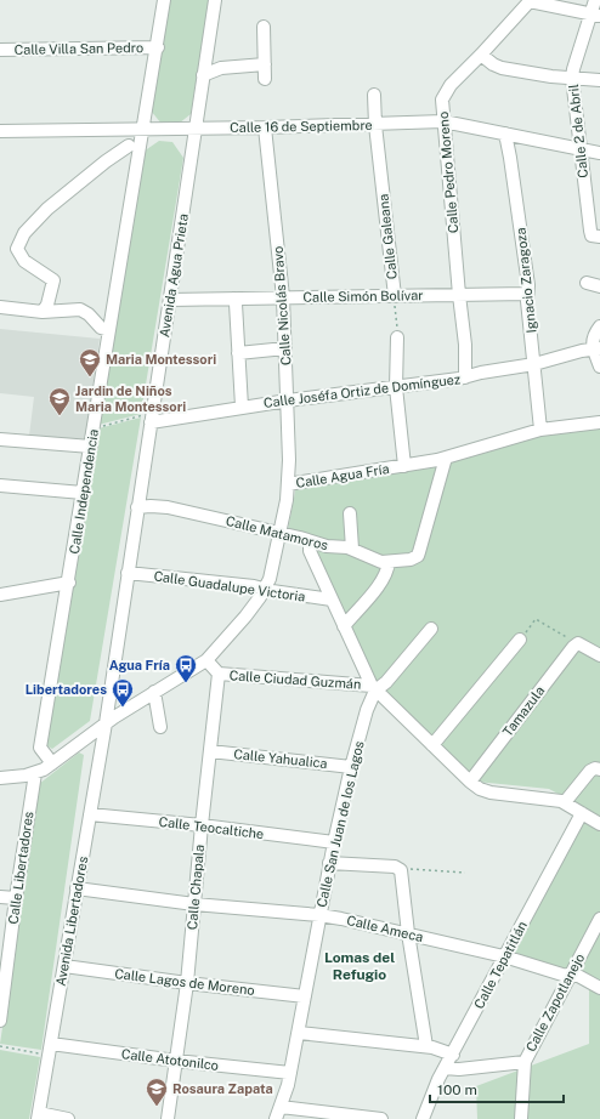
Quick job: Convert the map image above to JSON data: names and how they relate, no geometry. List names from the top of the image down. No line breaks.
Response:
{"streets":{"street":["Calle Villa San Pedro","Calle 16 de Septiembre","Calle 2 de Abril","Calle Pedro Moreno","Calle Galeana","Avenida Agua Prieta","Ignacio Zaragoza","Calle Simón Bolívar","Calle Nicolás Bravo","Calle Joséfa Ortiz de Domínguez","Calle Agua Fría","Calle Independencia","Calle Matamoros","Calle Guadalupe Victoria","Calle Ciudad Guzmán","Tamazula","Calle Yahualica","Calle San Juan de los Lagos","Calle Teocaltiche","Calle Libertadores","Calle Chapala","Avenida Libertadores","Calle Ameca","Calle Tepatitlán","Calle Lagos de Moreno","Calle Zapotlanejo","Calle Atotonilco"]},"crossings":[["Calle Villa San Pedro","Calle Independencia"],["Calle 16 de Septiembre","Calle 2 de Abril"],["Calle 16 de Septiembre","Calle Pedro Moreno"],["Calle 16 de Septiembre","Calle Galeana"],["Calle 16 de Septiembre","Avenida Agua Prieta"],["Calle 16 de Septiembre","Ignacio Zaragoza"],["Calle 16 de Septiembre","Calle Nicolás Bravo"],["Calle 16 de Septiembre","Calle Independencia"],["Calle Pedro Moreno","Calle Simón Bolívar"],["Calle Pedro Moreno","Calle Joséfa Ortiz de Domínguez"],["Calle Galeana","Calle Simón Bolívar"],["Avenida Agua Prieta","Calle Simón Bolívar"],["Avenida Agua Prieta","Calle Joséfa Ortiz de Domínguez"],["Avenida Agua Prieta","Calle Agua Fría"],["Avenida Agua Prieta","Calle Matamoros"],["Avenida Agua Prieta","Calle Guadalupe Victoria"],["Avenida Agua Prieta","Avenida Libertadores"],["Ignacio Zaragoza","Calle Simón Bolívar"],["Ignacio Zaragoza","Calle Joséfa Ortiz de Domínguez"],["Ignacio Zaragoza","Calle Agua Fría"],["Calle Simón Bolívar","Calle Nicolás Bravo"],["Calle Nicolás Bravo","Calle Joséfa Ortiz de Domínguez"],["Calle Nicolás Bravo","Calle Agua Fría"],["Calle Agua Fría","Calle Independencia"],["Calle Agua Fría","Calle Matamoros"],["Calle Agua Fría","Calle Guadalupe Victoria"],["Calle Agua Fría","Calle Libertadores"],["Calle Agua Fría","Avenida Libertadores"],["Calle Ciudad Guzmán","Tamazula"],["Calle Ciudad Guzmán","Calle San Juan de los Lagos"],["Calle Ciudad Guzmán","Calle Chapala"],["Calle Ciudad Guzmán","Calle Tepatitlán"],["Calle Yahualica","Calle San Juan de los Lagos"],["Calle Yahualica","Calle Chapala"],["Calle San Juan de los Lagos","Calle Teocaltiche"],["Calle San Juan de los Lagos","Calle Ameca"],["Calle San Juan de los Lagos","Calle Lagos de Moreno"],["Calle San Juan de los Lagos","Calle Atotonilco"],["Calle Teocaltiche","Calle Chapala"],["Calle Teocaltiche","Avenida Libertadores"],["Calle Chapala","Calle Ameca"],["Calle Chapala","Calle Lagos de Moreno"],["Calle Chapala","Calle Atotonilco"],["Avenida Libertadores","Calle Ameca"],["Avenida Libertadores","Calle Lagos de Moreno"],["Avenida Libertadores","Calle Atotonilco"],["Calle Ameca","Calle Tepatitlán"],["Calle Ameca","Calle Zapotlanejo"]],"districts":["Lomas del Refugio"],"places":{"school or university":["Maria Montessori","Jardin de Niños Maria Montessori","Rosaura Zapata"],"bus stop":["Agua Fría","Libertadores"]},"scale_bar":"100 m"}
